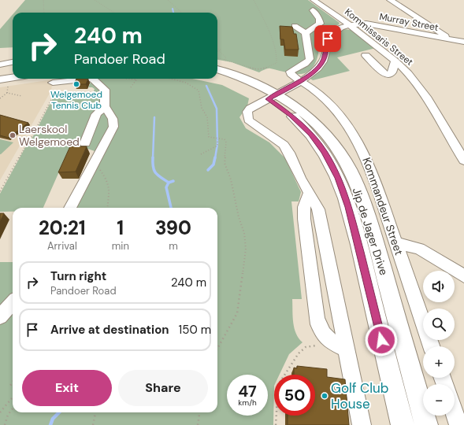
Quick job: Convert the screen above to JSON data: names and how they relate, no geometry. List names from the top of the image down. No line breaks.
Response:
{"streets":{"main road":["Jip de Jager Drive"],"street":["Murray Street","Kommissaris Street","Kommandeur Street"]},"crossings":[["Murray Street","Kommissaris Street"],["Murray Street","Kommandeur Street"]],"places":["Welgemoed Tennis Club","Laerskool Welgemoed","Golf Club House"],"page":{"turn":["240 m","Pandoer Road"],"eta":["20:21","Arrival","1","min","390","m"],"list":[{"name":"Turn right","note":"Pandoer Road","value":"240 m"},{"name":"Arrive at destination","value":"150 m"}],"map_buttons":["+","−"],"buttons":["Exit","Share"],"speed":"47 km/h","limit":"50"}}
